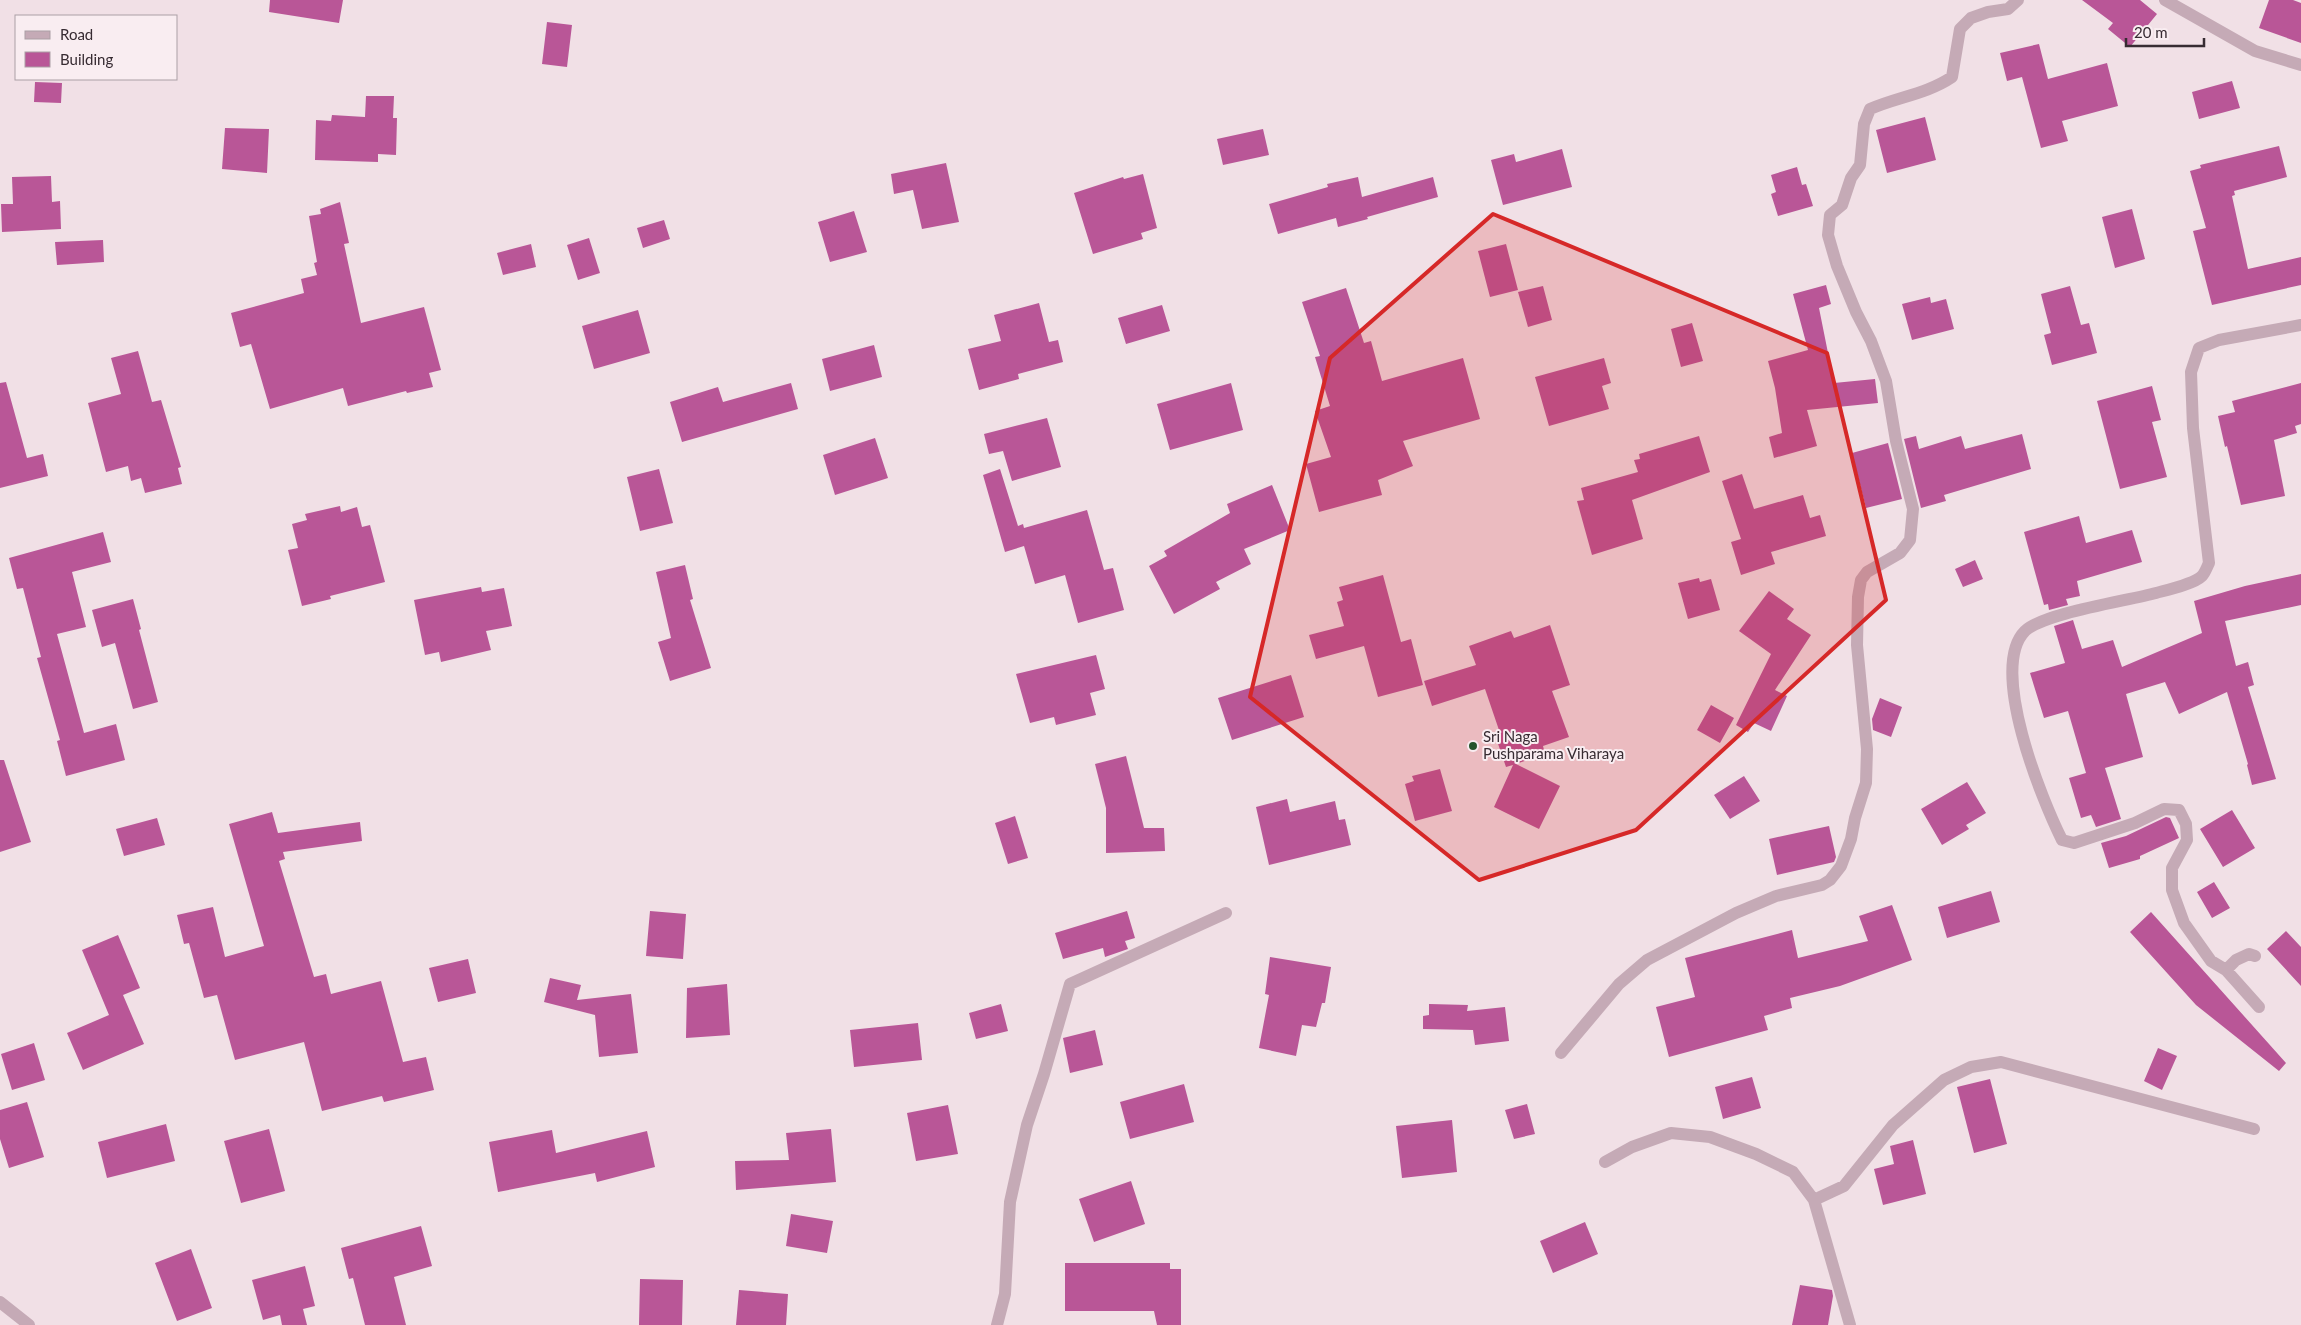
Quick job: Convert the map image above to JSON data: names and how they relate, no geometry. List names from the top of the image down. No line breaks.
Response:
{"places":["Sri Naga Pushparama Viharaya"],"legend":["Road","Building"],"scale_bar":"20 m"}
